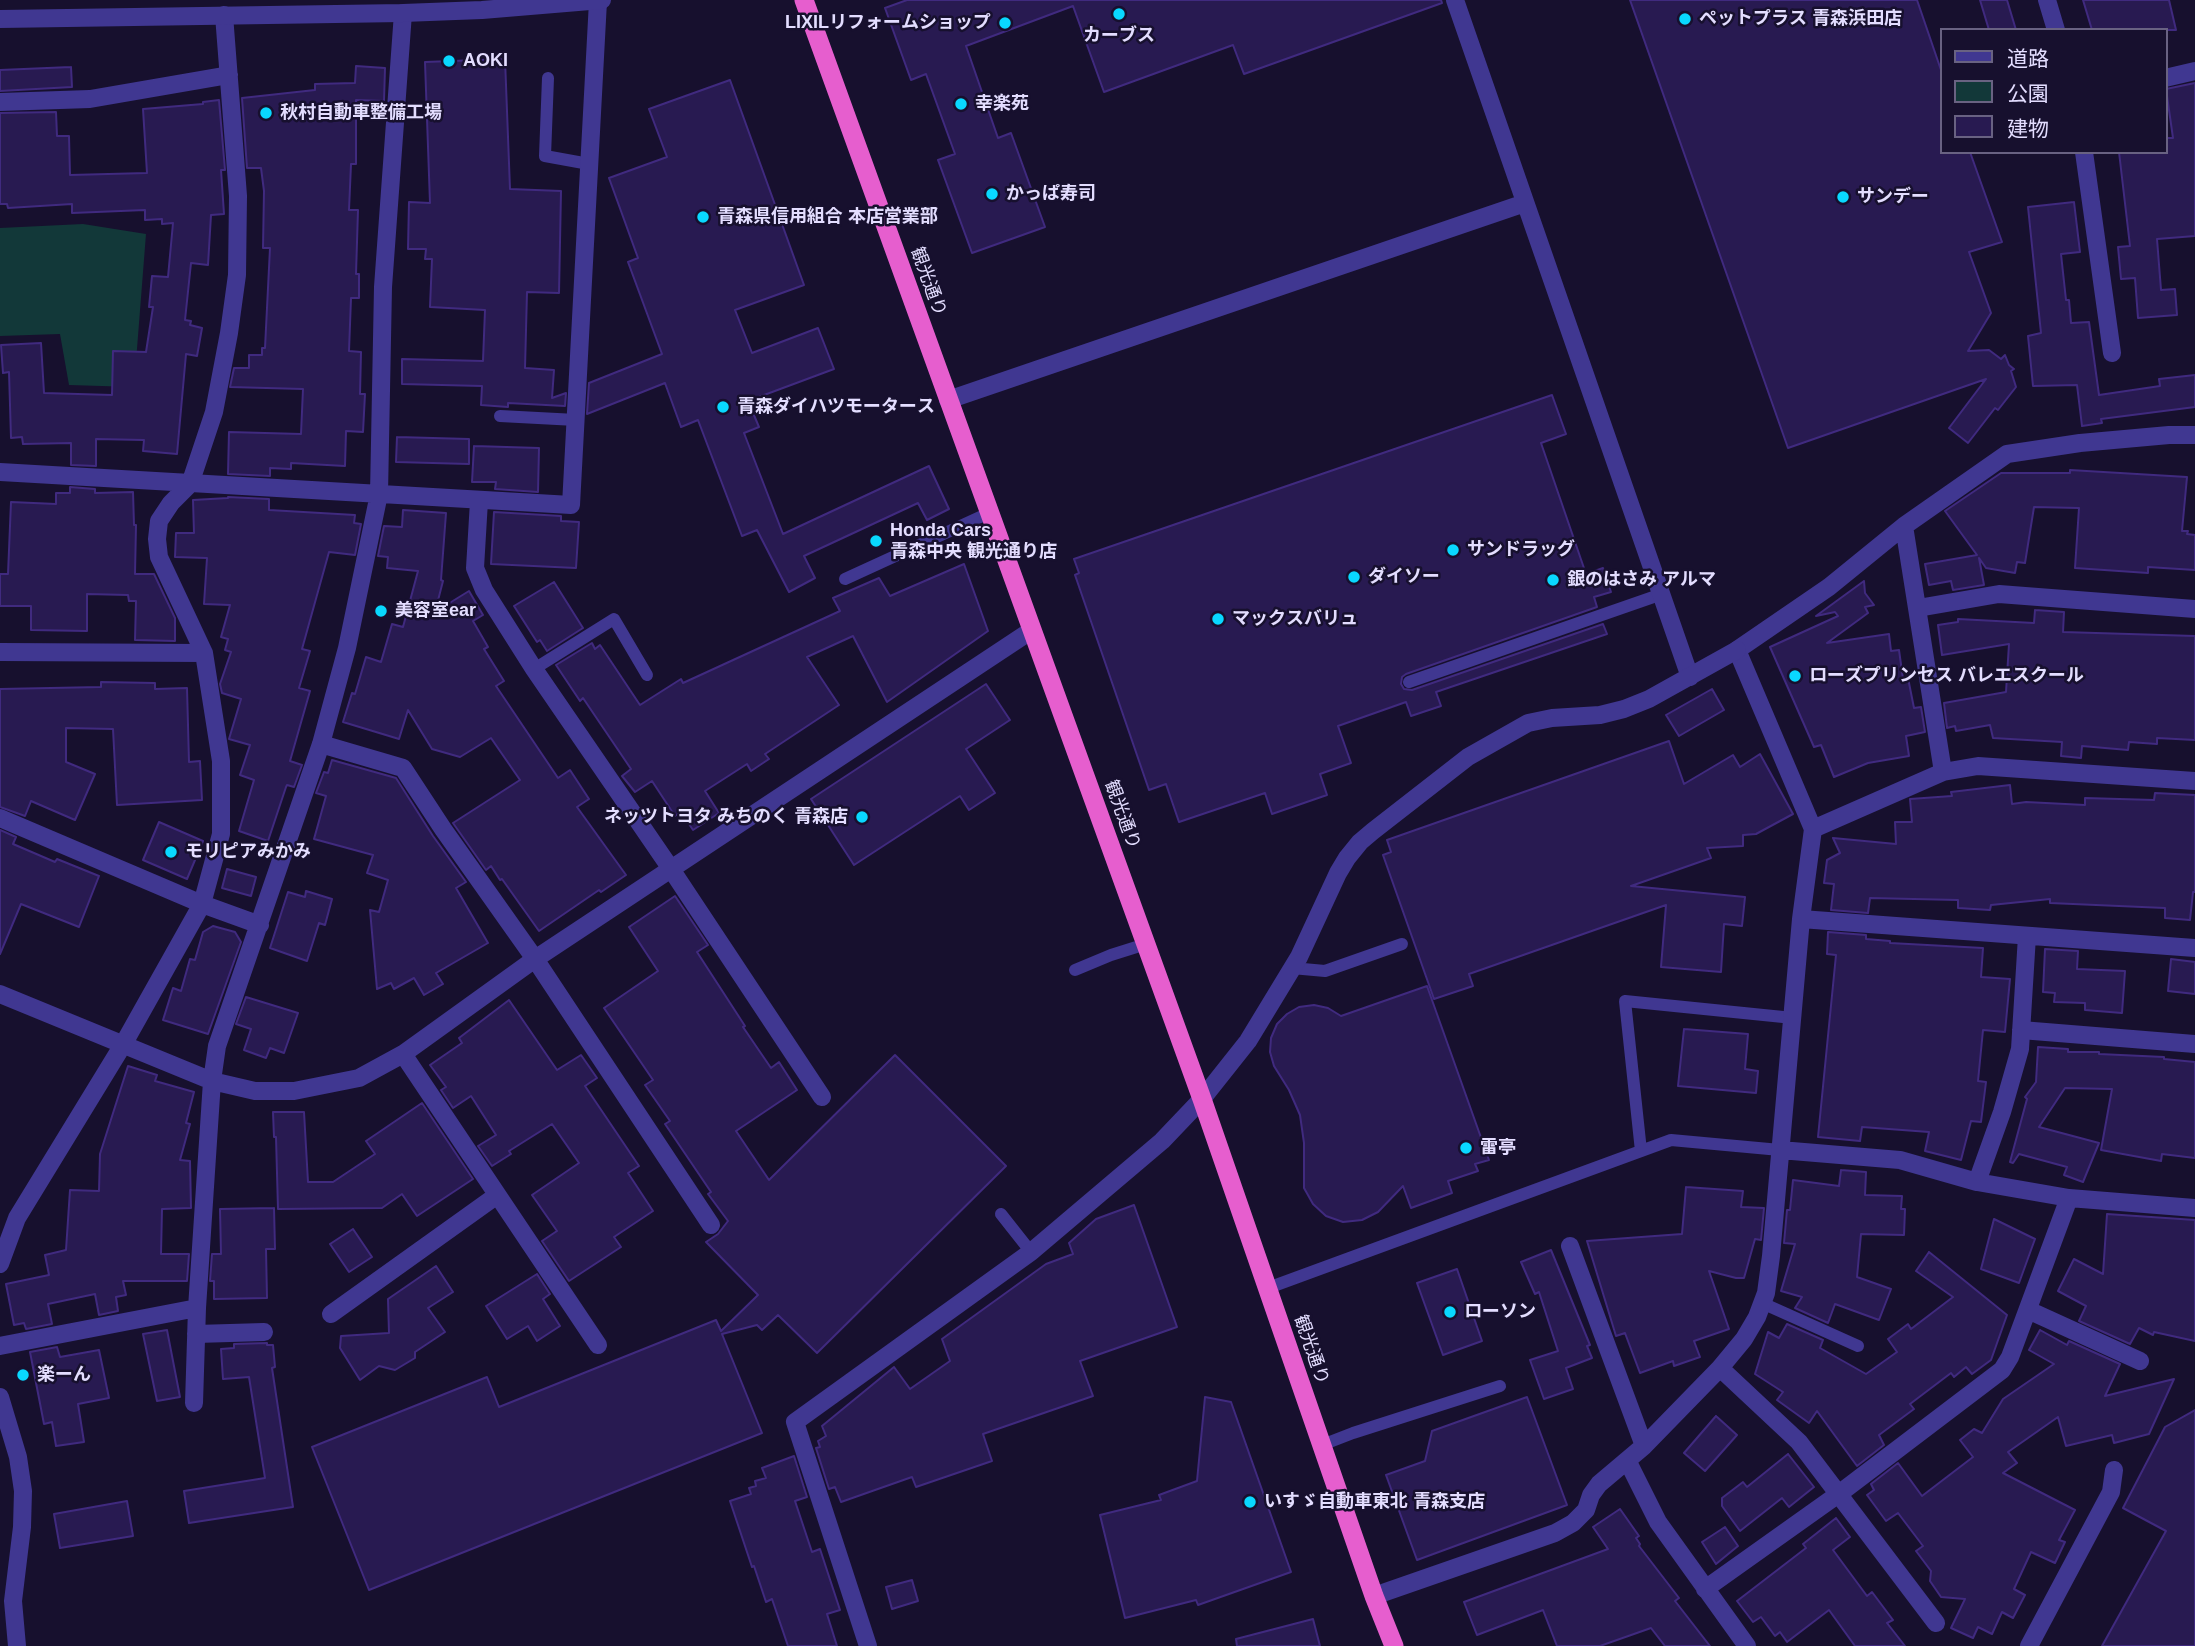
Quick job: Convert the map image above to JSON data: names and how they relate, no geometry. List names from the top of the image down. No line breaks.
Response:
{"streets":{"highway":["観光通り"]},"places":["カーブス","ペットプラス 青森浜田店","LIXILリフォームショップ","AOKI","幸楽苑","秋村自動車整備工場","かっぱ寿司","サンデー","青森県信用組合 本店営業部","青森ダイハツモータース","Honda Cars 青森中央 観光通り店","サンドラッグ","ダイソー","銀のはさみ アルマ","美容室ear","マックスバリュ","ローズプリンセス バレエスクール","ネッツトヨタ みちのく 青森店","モリピアみかみ","雷亭","ローソン","楽ーん","いすゞ自動車東北 青森支店"],"legend":["道路","公園","建物"]}
